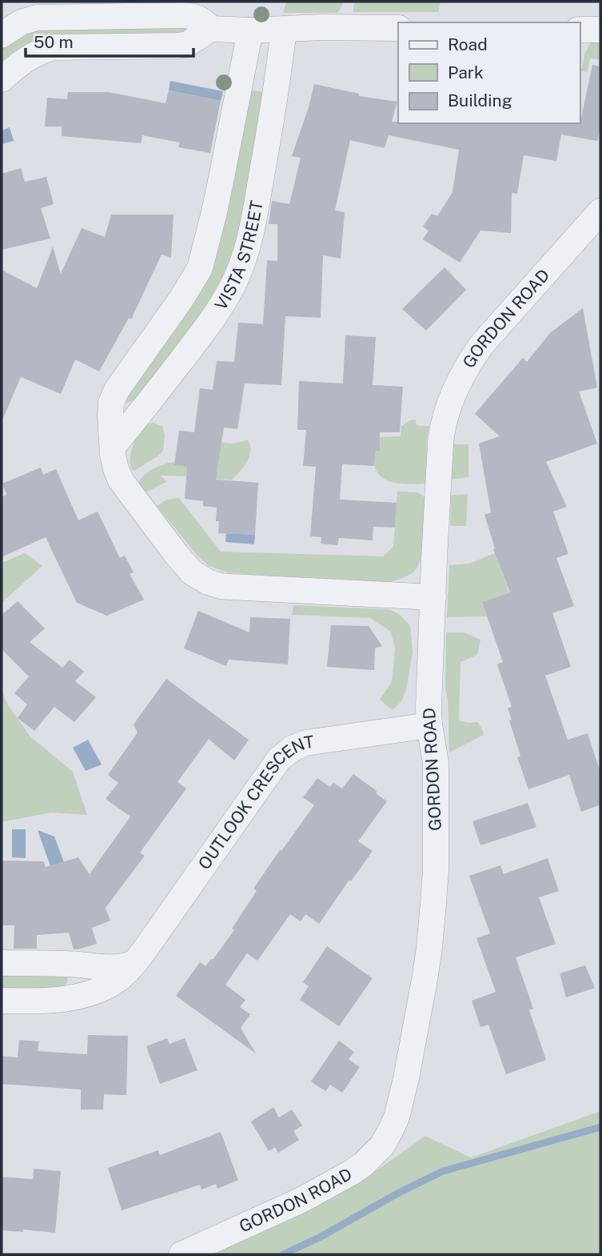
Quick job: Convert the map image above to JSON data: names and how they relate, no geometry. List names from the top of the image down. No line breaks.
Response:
{"streets":{"street":["VISTA STREET","GORDON ROAD","OUTLOOK CRESCENT"]},"crossings":[["VISTA STREET","GORDON ROAD"],["GORDON ROAD","OUTLOOK CRESCENT"]],"legend":["Road","Park","Building"],"scale_bar":"50 m"}
